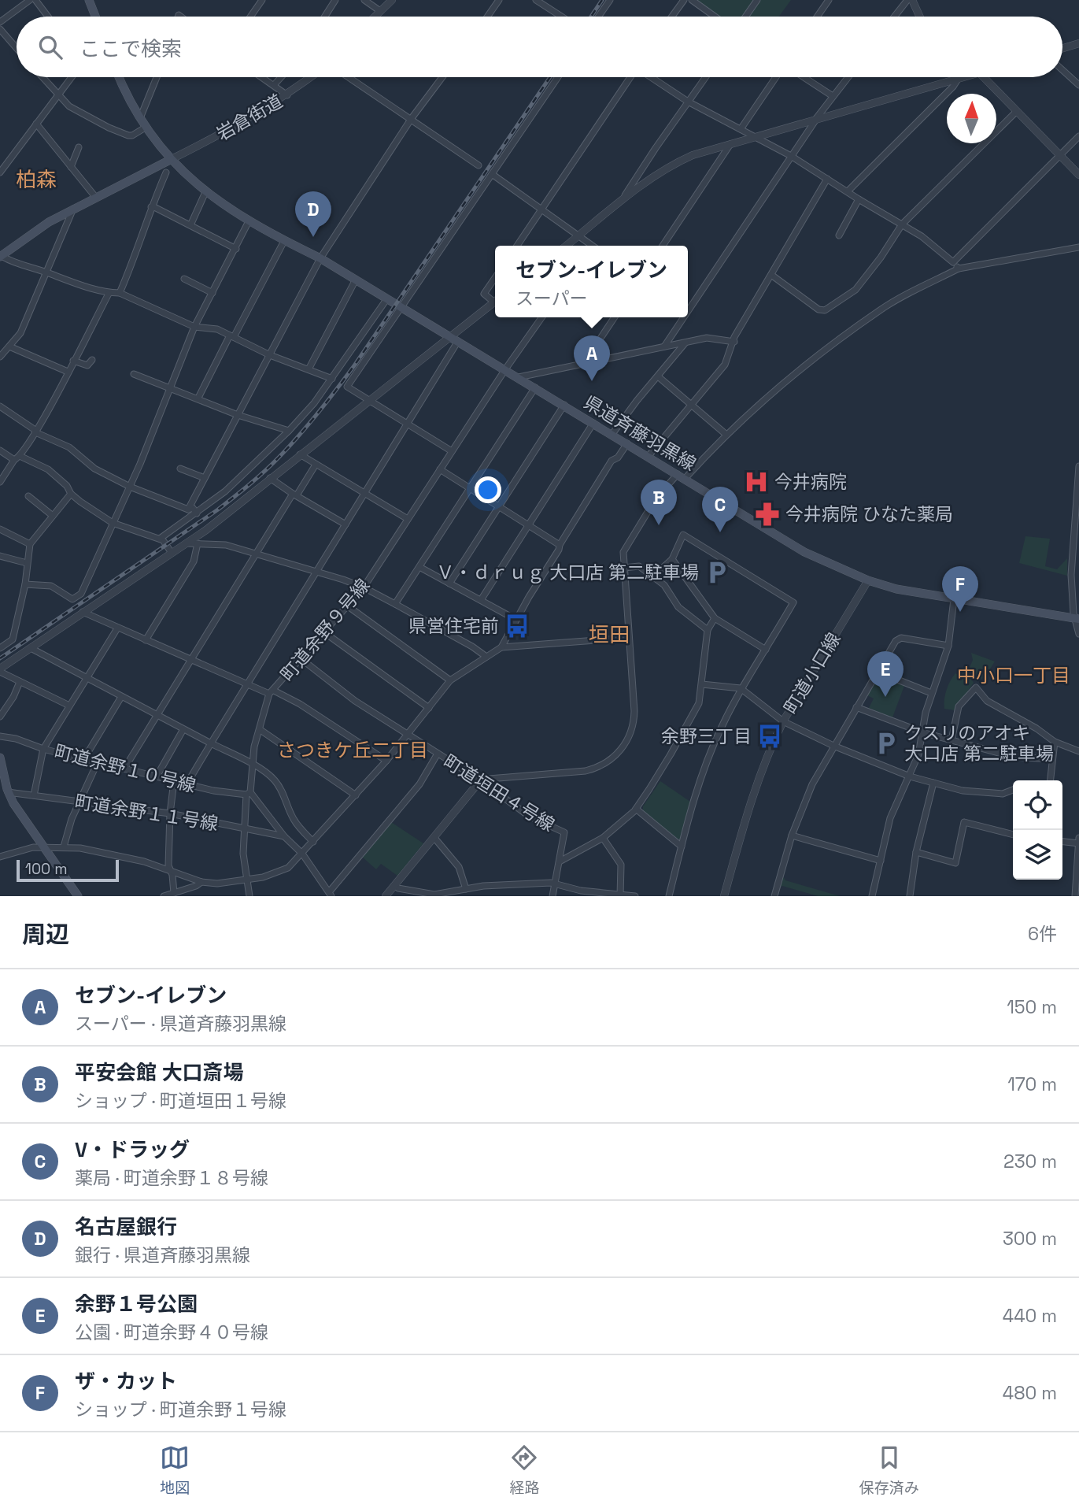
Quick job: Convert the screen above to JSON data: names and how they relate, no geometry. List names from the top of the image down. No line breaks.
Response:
{"streets":{"main road":["県道斉藤羽黒線"],"street":["岩倉街道","町道余野９号線","町道小口線","町道余野１０号線","町道垣田４号線","町道余野１１号線"]},"crossings":[["岩倉街道","県道斉藤羽黒線"],["県道斉藤羽黒線","町道余野９号線"],["県道斉藤羽黒線","町道小口線"],["町道余野９号線","町道余野１０号線"],["町道余野９号線","町道垣田４号線"],["町道余野９号線","町道余野１１号線"]],"districts":["柏森","垣田","中小口一丁目","さつきケ丘二丁目"],"places":{"hospital":["今井病院"],"pharmacy":["今井病院 ひなた薬局"],"parking":["Ｖ・ｄｒｕｇ 大口店 第二駐車場","クスリのアオキ 大口店 第二駐車場"],"bus stop":["県営住宅前","余野三丁目"]},"scale_bar":"100 m","north":"top","page":{"search":"ここで検索","pins":["D","A","B","C","F","E"],"popup":["セブン-イレブン","スーパー"],"scale":"100 m","heading":["周辺","6件"],"list":[{"mark":"A","name":"セブン-イレブン","note":"スーパー · 県道斉藤羽黒線","value":"150 m"},{"mark":"B","name":"平安会館 大口斎場","note":"ショップ · 町道垣田１号線","value":"170 m"},{"mark":"C","name":"V・ドラッグ","note":"薬局 · 町道余野１８号線","value":"230 m"},{"mark":"D","name":"名古屋銀行","note":"銀行 · 県道斉藤羽黒線","value":"300 m"},{"mark":"E","name":"余野１号公園","note":"公園 · 町道余野４０号線","value":"440 m"},{"mark":"F","name":"ザ・カット","note":"ショップ · 町道余野１号線","value":"480 m"}],"nav":["地図","経路","保存済み"]}}
